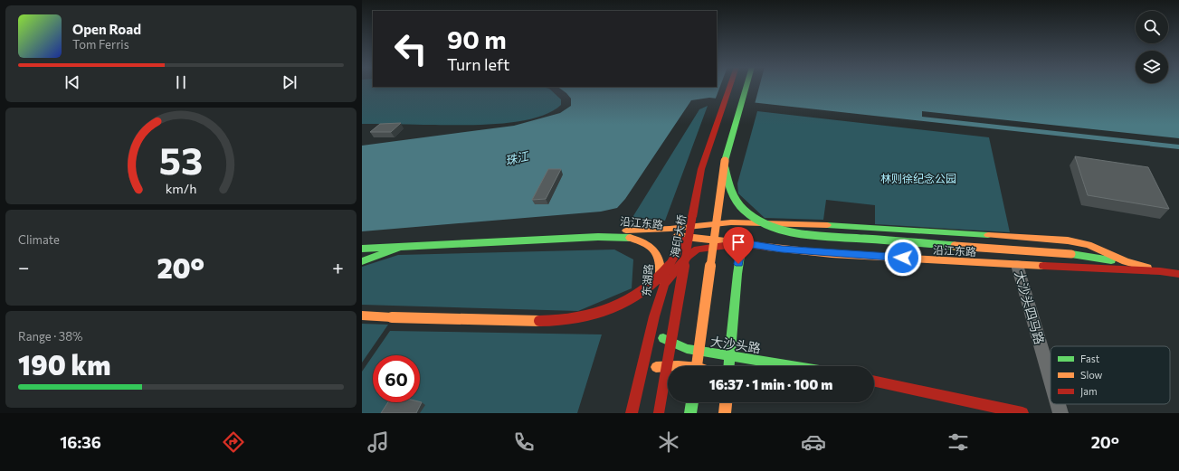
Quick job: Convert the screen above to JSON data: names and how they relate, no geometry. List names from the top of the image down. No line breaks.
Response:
{"streets":{"main road":["沿江东路","海印大桥","东湖路","大沙头路"],"street":["大沙头四马路"]},"crossings":[["沿江东路","东湖路"],["沿江东路","大沙头四马路"],["东湖路","大沙头路"]],"water":["珠江"],"parks":["林则徐纪念公园"],"legend":["Fast","Slow","Jam"],"page":{"turn":["90 m","Turn left"],"song":["Open Road","Tom Ferris"],"tile":["Climate",["Range · 38%","190 km"]],"heat":["−","20°","+"],"limit":"60","trip":"16:37 · 1 min · 100 m","tabs":["16:36","20°"],"gauge":["53","km/h"]}}
